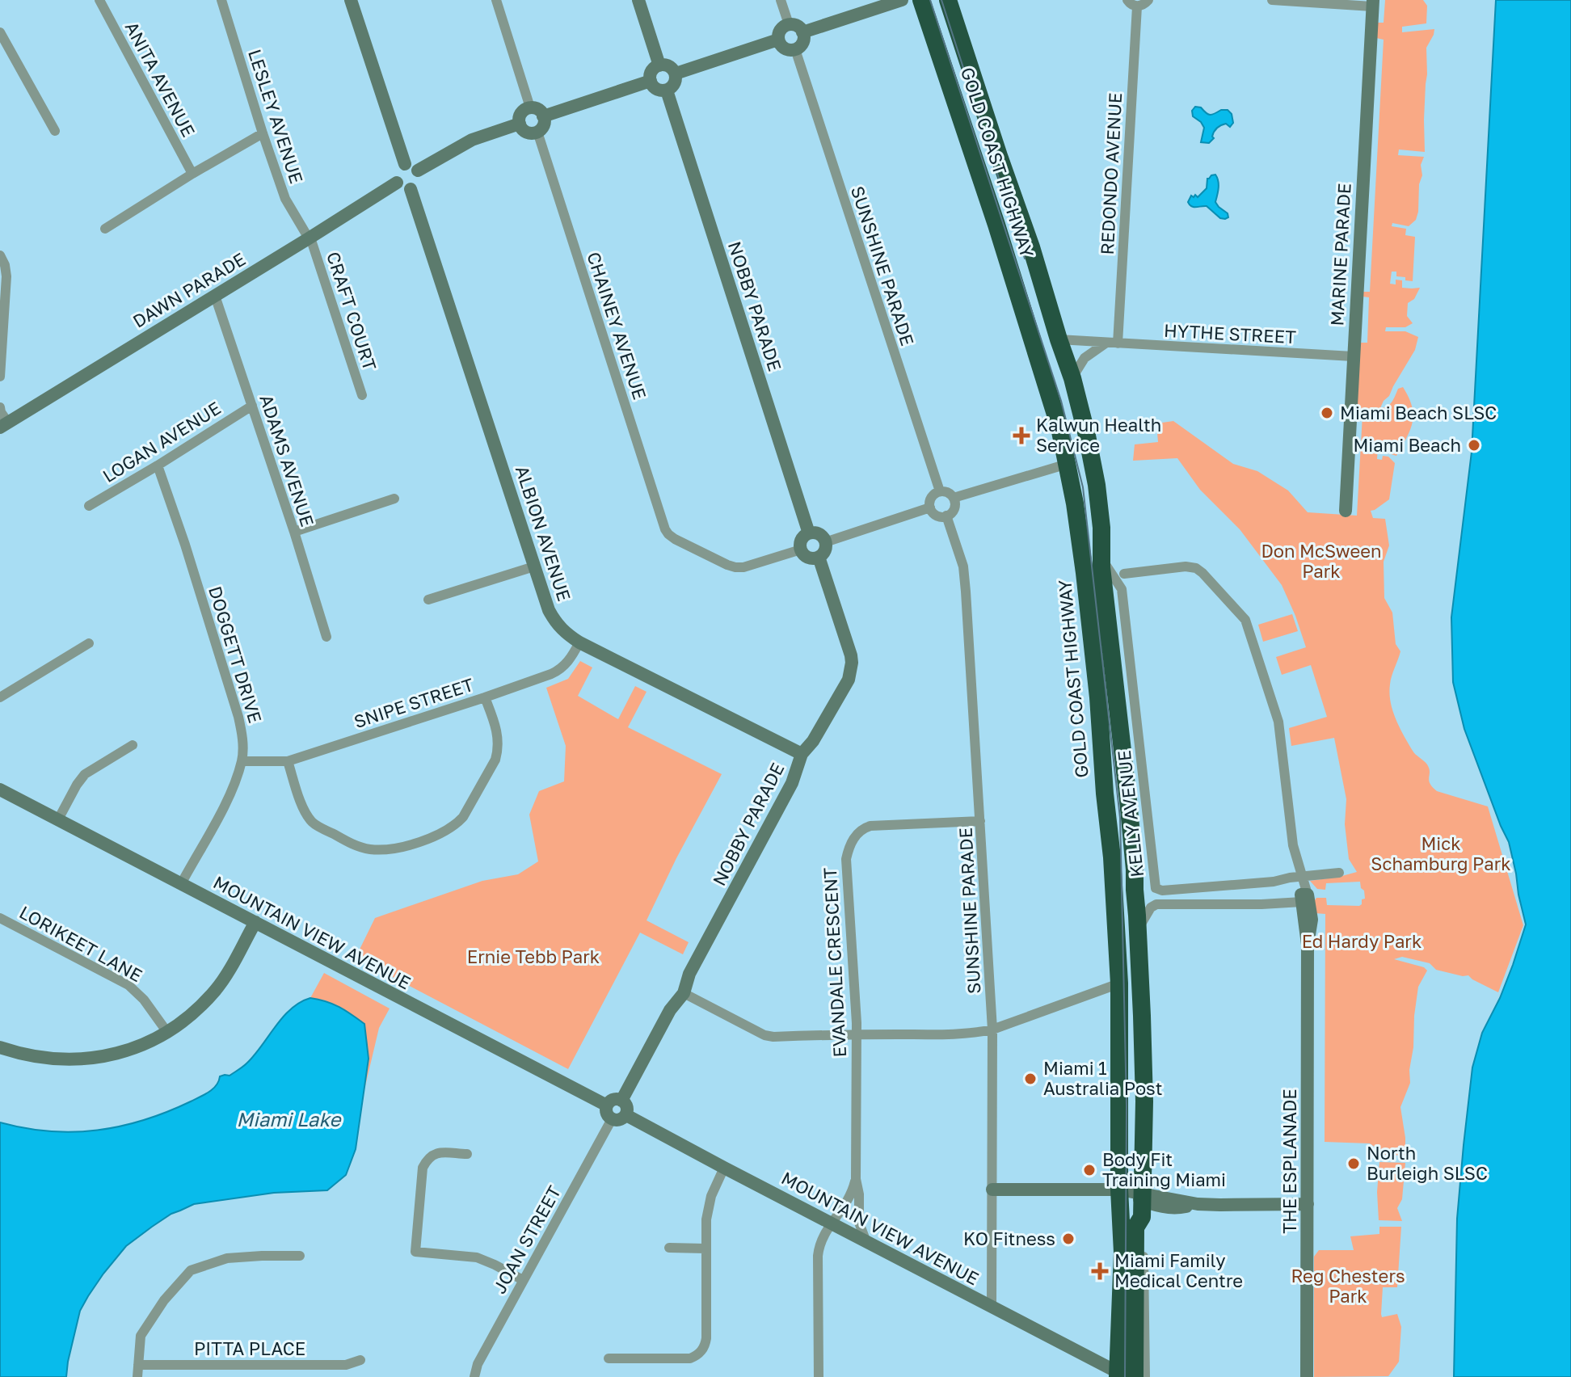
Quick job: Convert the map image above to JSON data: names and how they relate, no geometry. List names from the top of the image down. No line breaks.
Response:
{"streets":{"highway":["GOLD COAST HIGHWAY"],"street":["ANITA AVENUE","LESLEY AVENUE","REDONDO AVENUE","MARINE PARADE","SUNSHINE PARADE","DAWN PARADE","NOBBY PARADE","CRAFT COURT","CHAINEY AVENUE","HYTHE STREET","LOGAN AVENUE","ADAMS AVENUE","ALBION AVENUE","DOGGETT DRIVE","SNIPE STREET","KELLY AVENUE","MOUNTAIN VIEW AVENUE","LORIKEET LANE","EVANDALE CRESCENT","THE ESPLANADE","JOAN STREET","PITTA PLACE"]},"crossings":[["LESLEY AVENUE","DAWN PARADE"],["LESLEY AVENUE","CRAFT COURT"],["GOLD COAST HIGHWAY","HYTHE STREET"],["GOLD COAST HIGHWAY","KELLY AVENUE"],["GOLD COAST HIGHWAY","MOUNTAIN VIEW AVENUE"],["REDONDO AVENUE","HYTHE STREET"],["MARINE PARADE","HYTHE STREET"],["SUNSHINE PARADE","MOUNTAIN VIEW AVENUE"],["SUNSHINE PARADE","EVANDALE CRESCENT"],["DAWN PARADE","CRAFT COURT"],["DAWN PARADE","ADAMS AVENUE"],["DAWN PARADE","ALBION AVENUE"],["NOBBY PARADE","CHAINEY AVENUE"],["NOBBY PARADE","ALBION AVENUE"],["NOBBY PARADE","MOUNTAIN VIEW AVENUE"],["NOBBY PARADE","JOAN STREET"],["LOGAN AVENUE","ADAMS AVENUE"],["LOGAN AVENUE","DOGGETT DRIVE"],["ALBION AVENUE","SNIPE STREET"],["DOGGETT DRIVE","SNIPE STREET"],["DOGGETT DRIVE","MOUNTAIN VIEW AVENUE"],["MOUNTAIN VIEW AVENUE","EVANDALE CRESCENT"],["MOUNTAIN VIEW AVENUE","JOAN STREET"]],"water":["Miami Lake"],"parks":["Don McSween Park","Mick Schamburg Park","Ed Hardy Park","Ernie Tebb Park","Reg Chesters Park"],"places":{"other":["Miami Beach SLSC","Miami Beach","Miami 1 Australia Post","North Burleigh SLSC","Body Fit Training Miami","KO Fitness"],"health":["Kalwun Health Service","Miami Family Medical Centre"]}}
